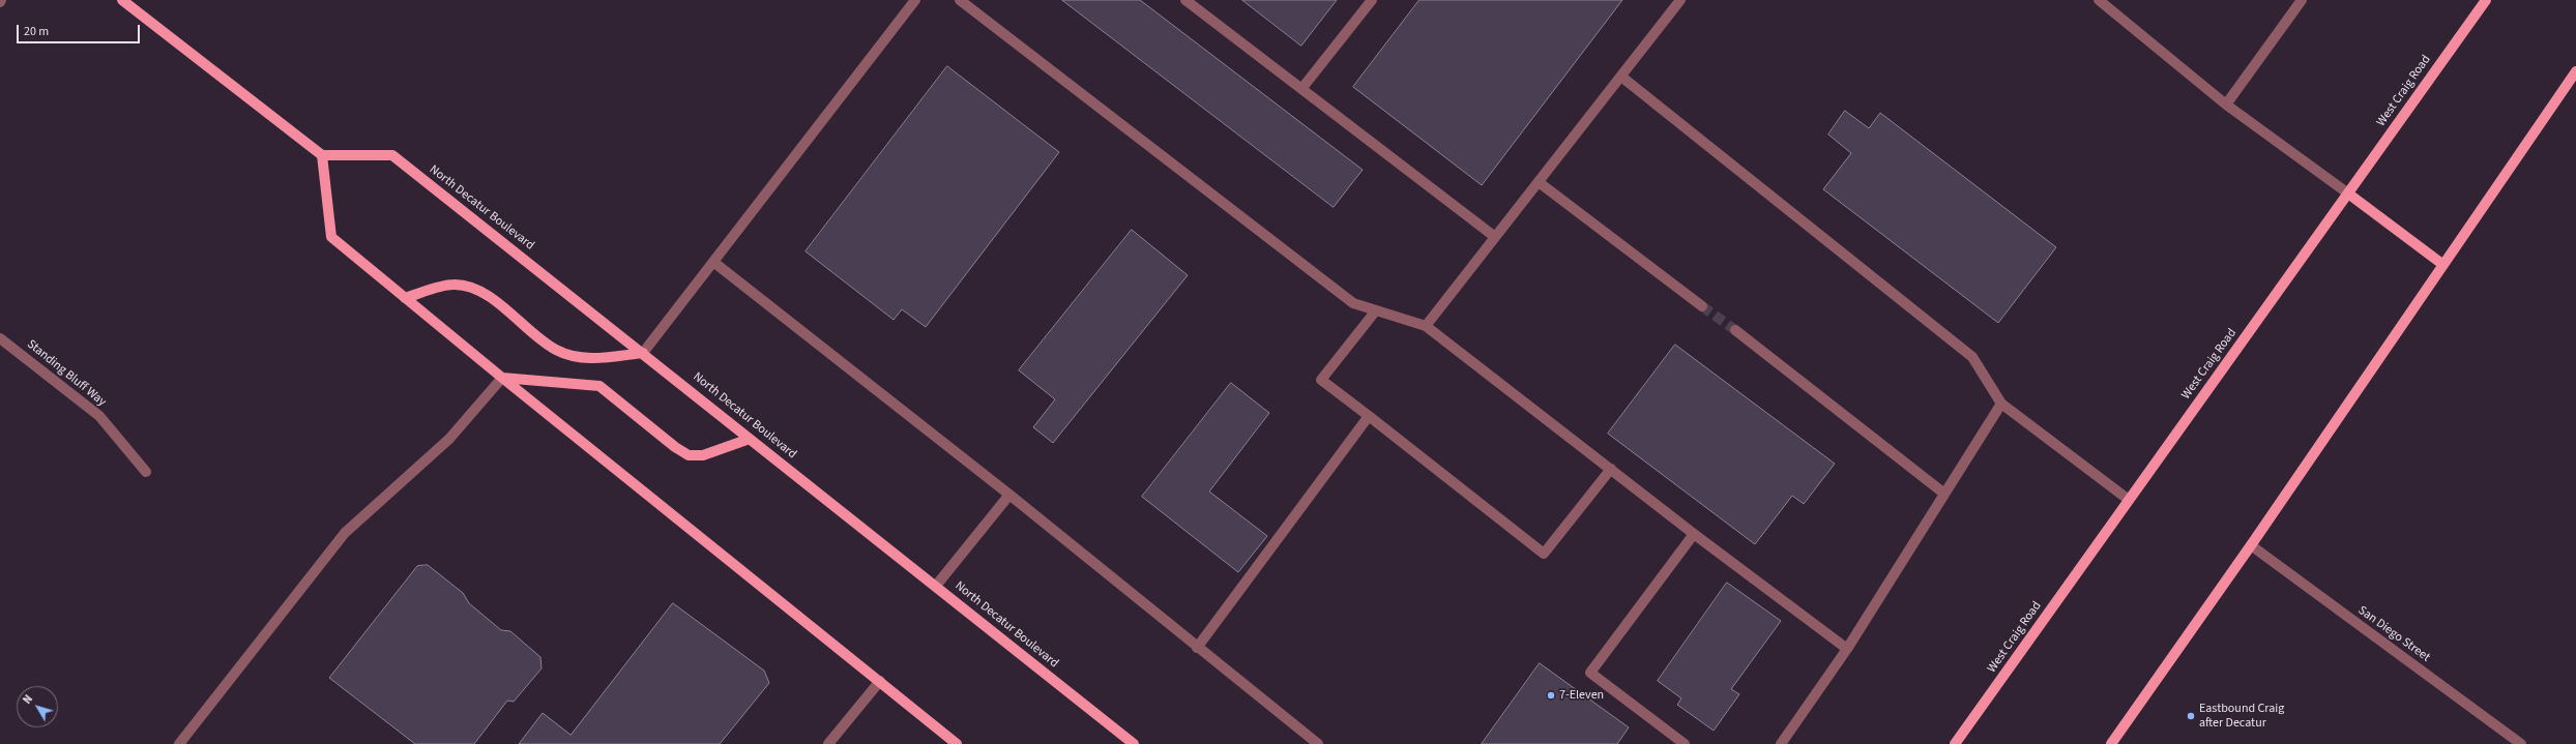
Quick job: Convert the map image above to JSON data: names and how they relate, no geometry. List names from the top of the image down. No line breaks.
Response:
{"streets":{"main road":["West Craig Road","North Decatur Boulevard"],"street":["Standing Bluff Way","San Diego Street"]},"places":["7-Eleven","Eastbound Craig after Decatur"],"scale_bar":"20 m","north":"top left"}
